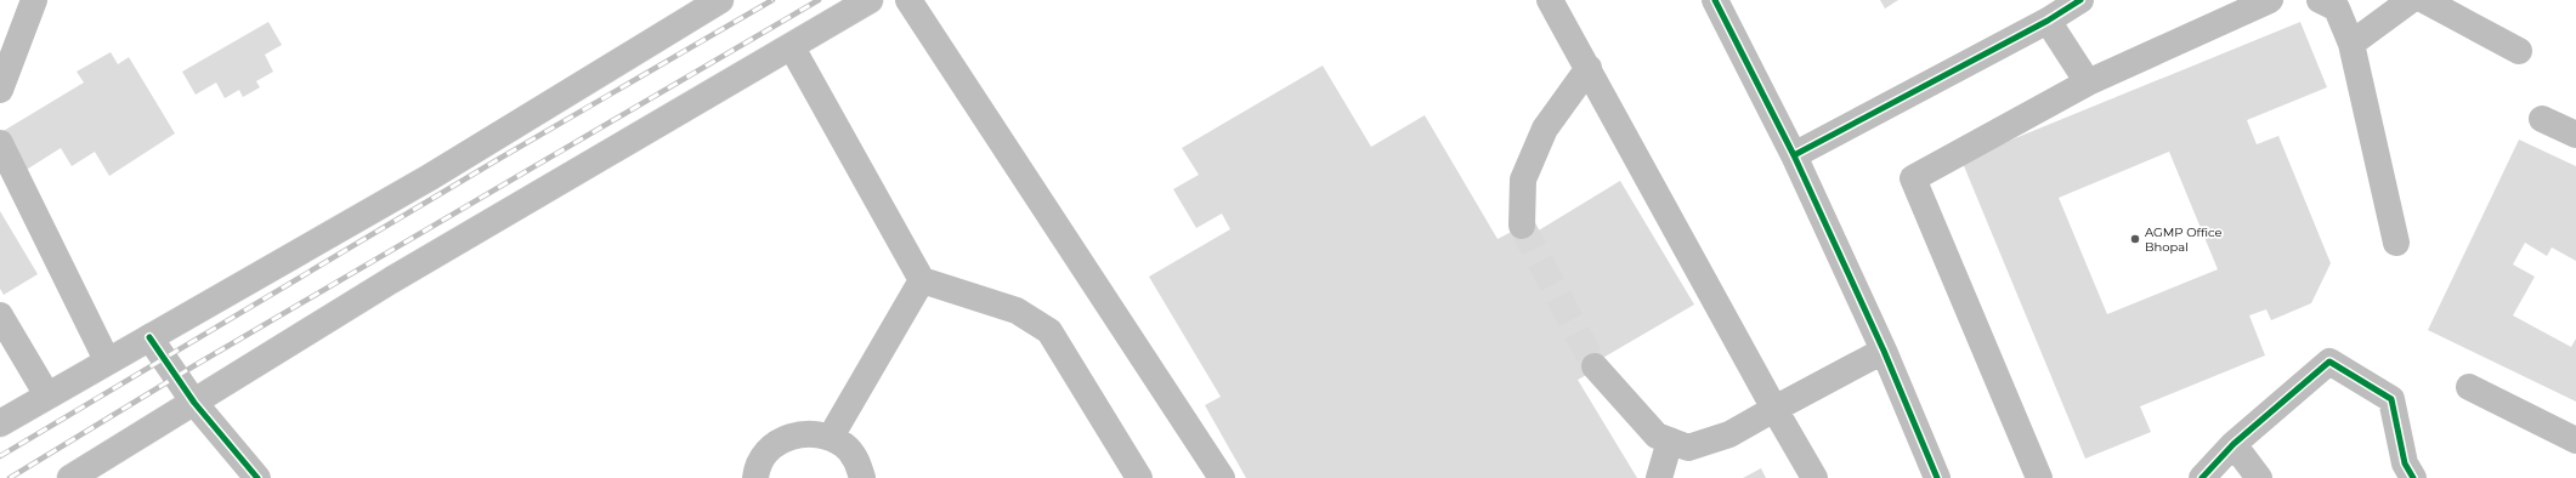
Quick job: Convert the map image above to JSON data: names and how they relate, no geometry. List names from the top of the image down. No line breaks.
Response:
{"places":["AGMP Office Bhopal"]}
